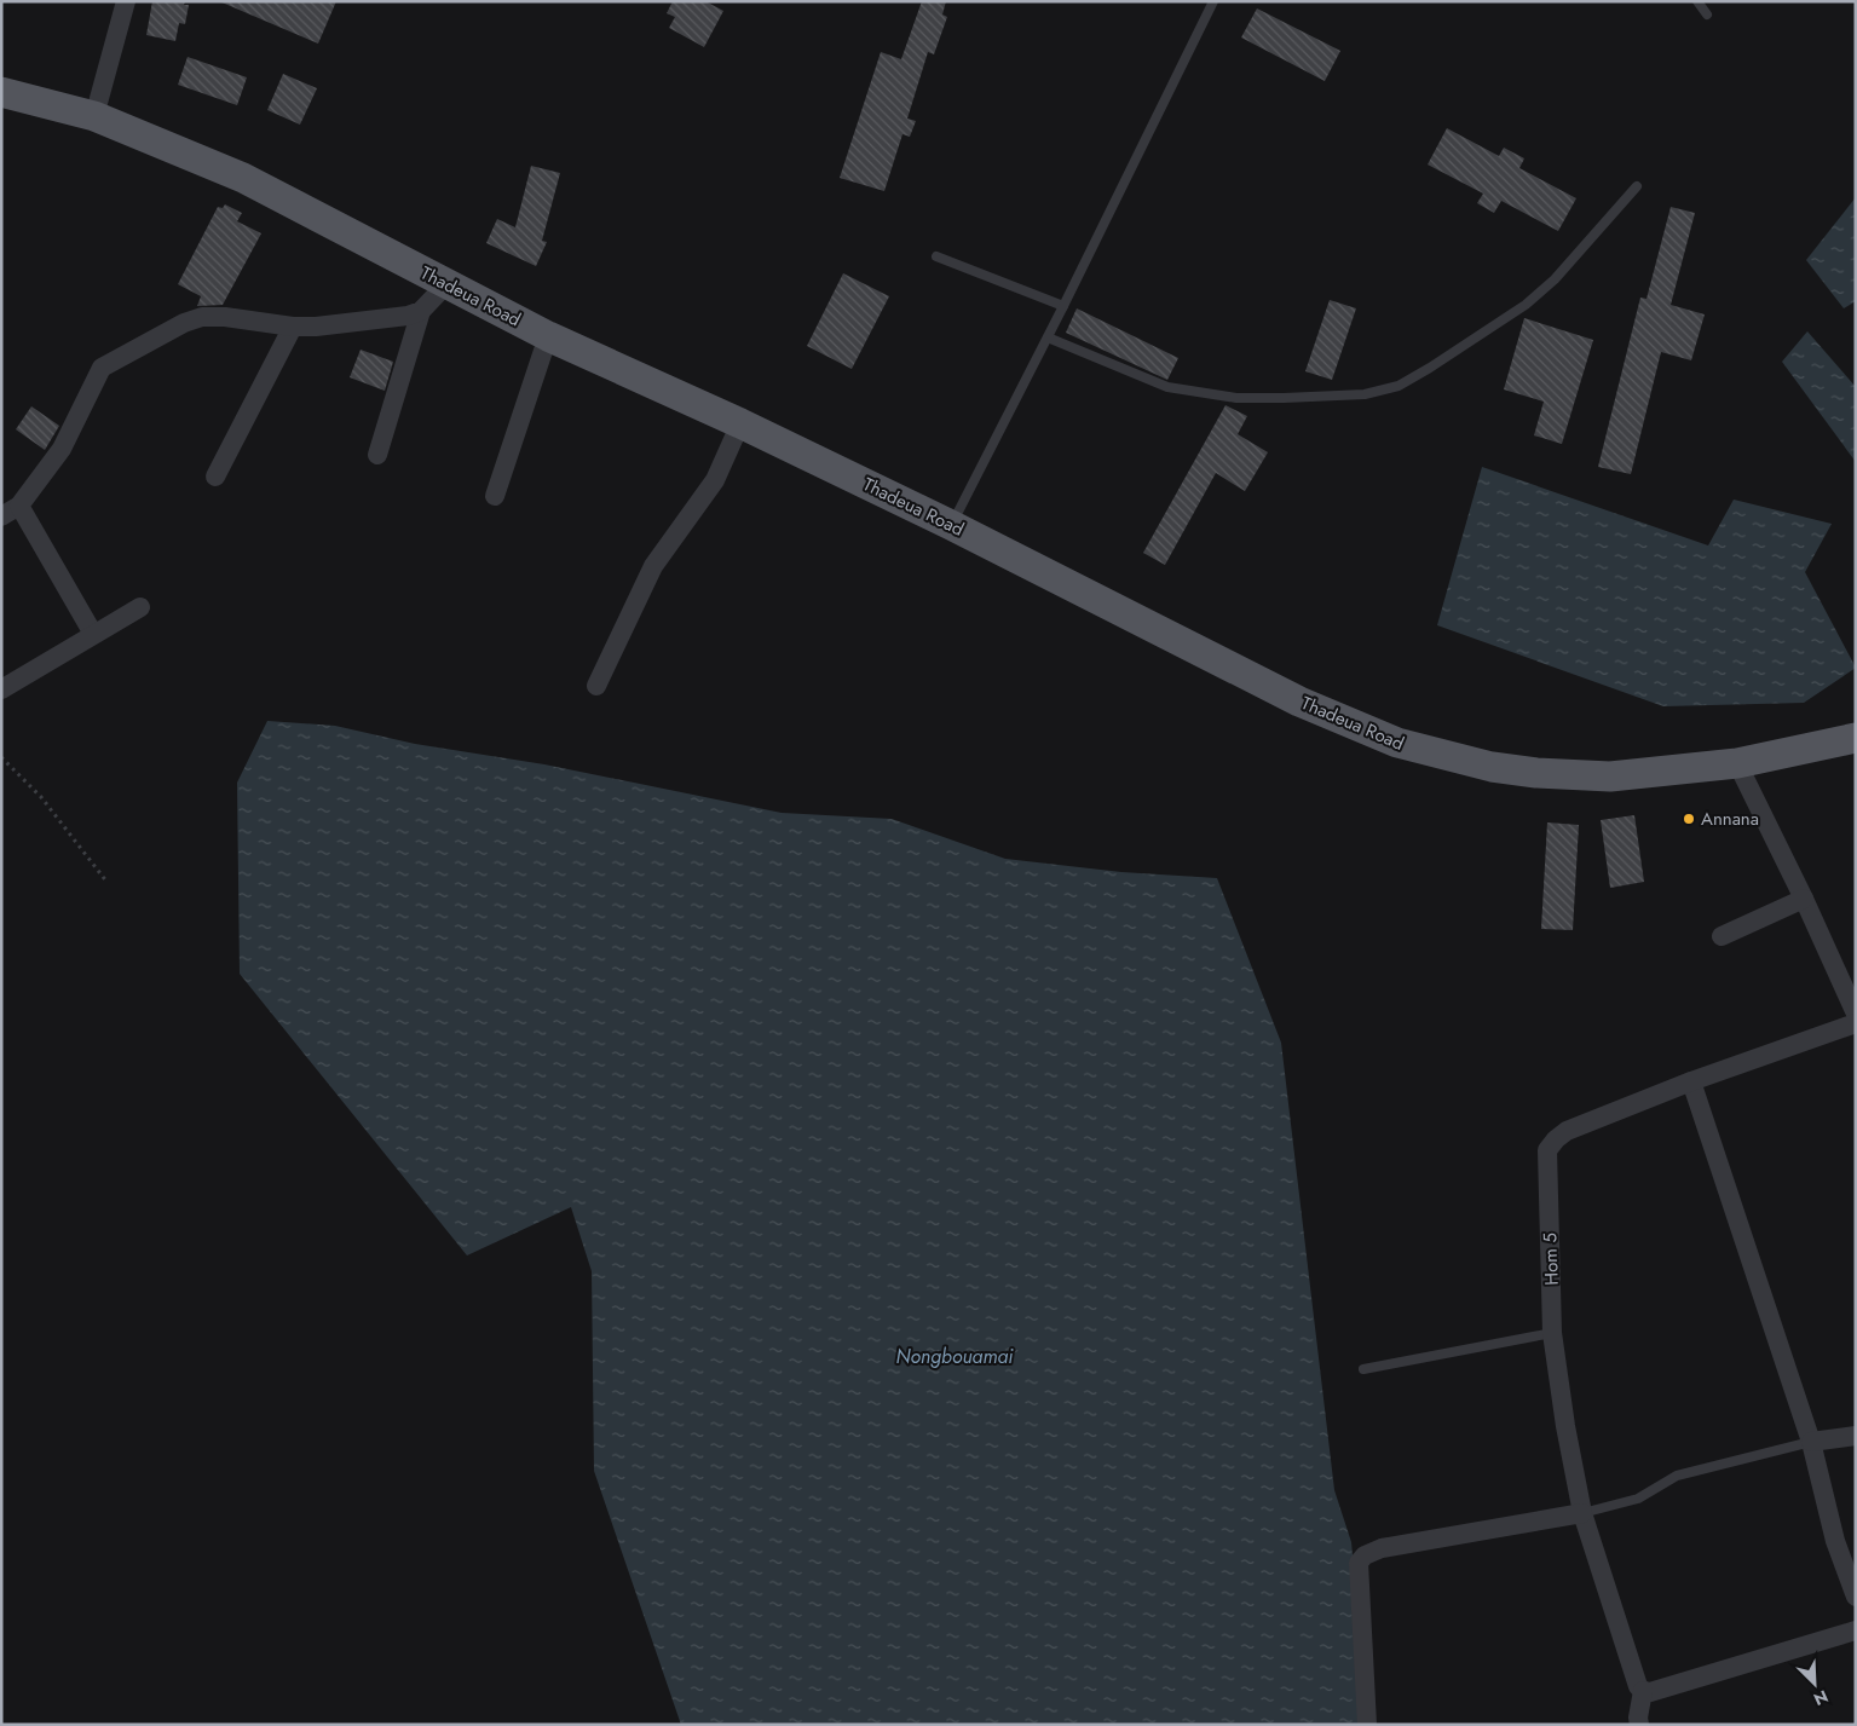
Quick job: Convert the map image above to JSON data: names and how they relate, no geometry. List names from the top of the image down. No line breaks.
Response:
{"streets":{"main road":["Thadeua Road"],"street":["Hom 5"]},"water":["Nongbouamai"],"places":["Annana"],"north":"bottom right"}
